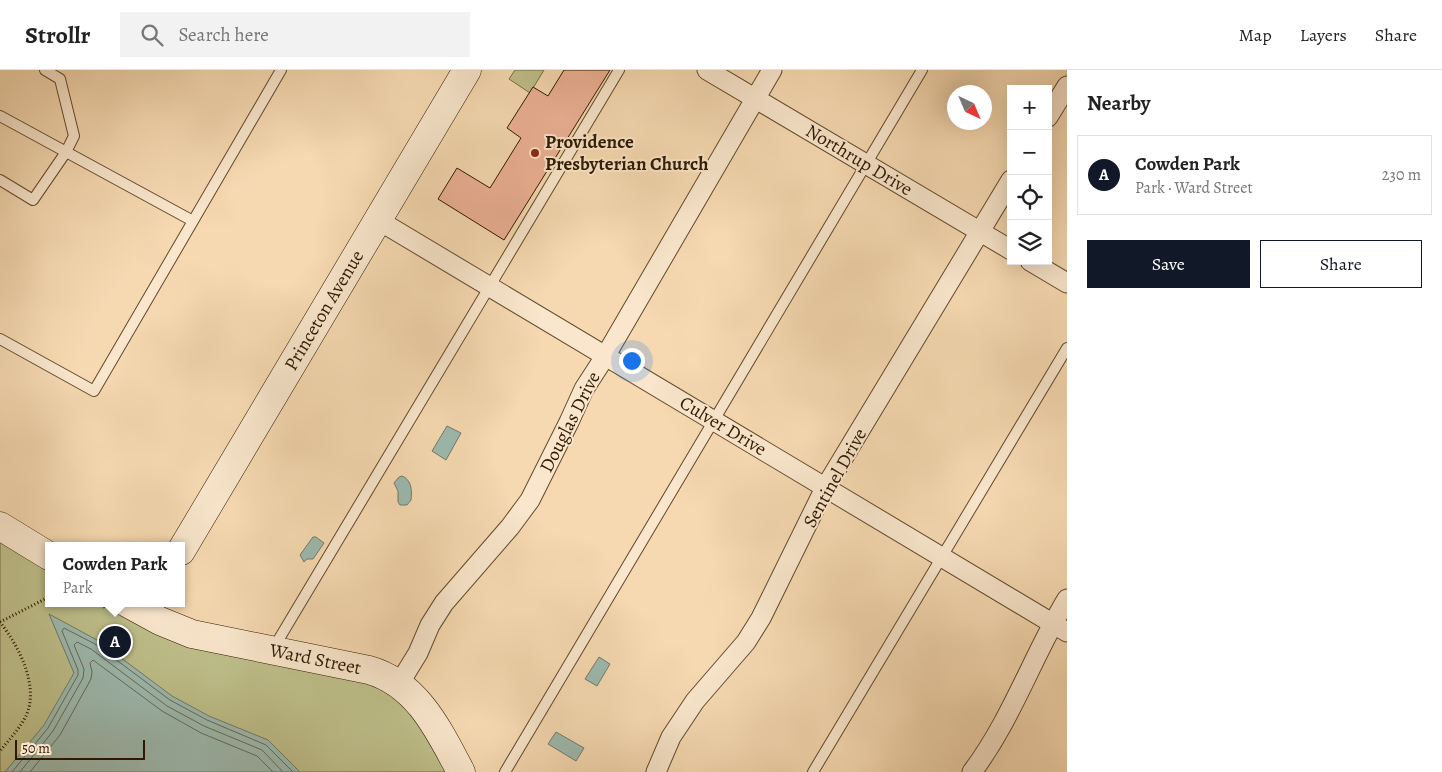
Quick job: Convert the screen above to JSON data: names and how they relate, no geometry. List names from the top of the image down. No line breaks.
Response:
{"streets":{"street":["Northrup Drive","Princeton Avenue","Douglas Drive","Culver Drive","Sentinel Drive","Ward Street"]},"crossings":[["Northrup Drive","Douglas Drive"],["Northrup Drive","Sentinel Drive"],["Princeton Avenue","Culver Drive"],["Douglas Drive","Culver Drive"],["Douglas Drive","Ward Street"],["Culver Drive","Sentinel Drive"]],"places":["Providence Presbyterian Church"],"scale_bar":"50 m","north":"bottom right","page":{"header":"Strollr","search":"Search here","nav":["Map","Layers","Share"],"heading":"Nearby","map_buttons":["+","−"],"list":[{"mark":"A","name":"Cowden Park","note":"Park · Ward Street","value":"230 m"}],"buttons":["Save","Share"],"popup":["Cowden Park","Park"],"pins":"A","scale":"50 m"}}
